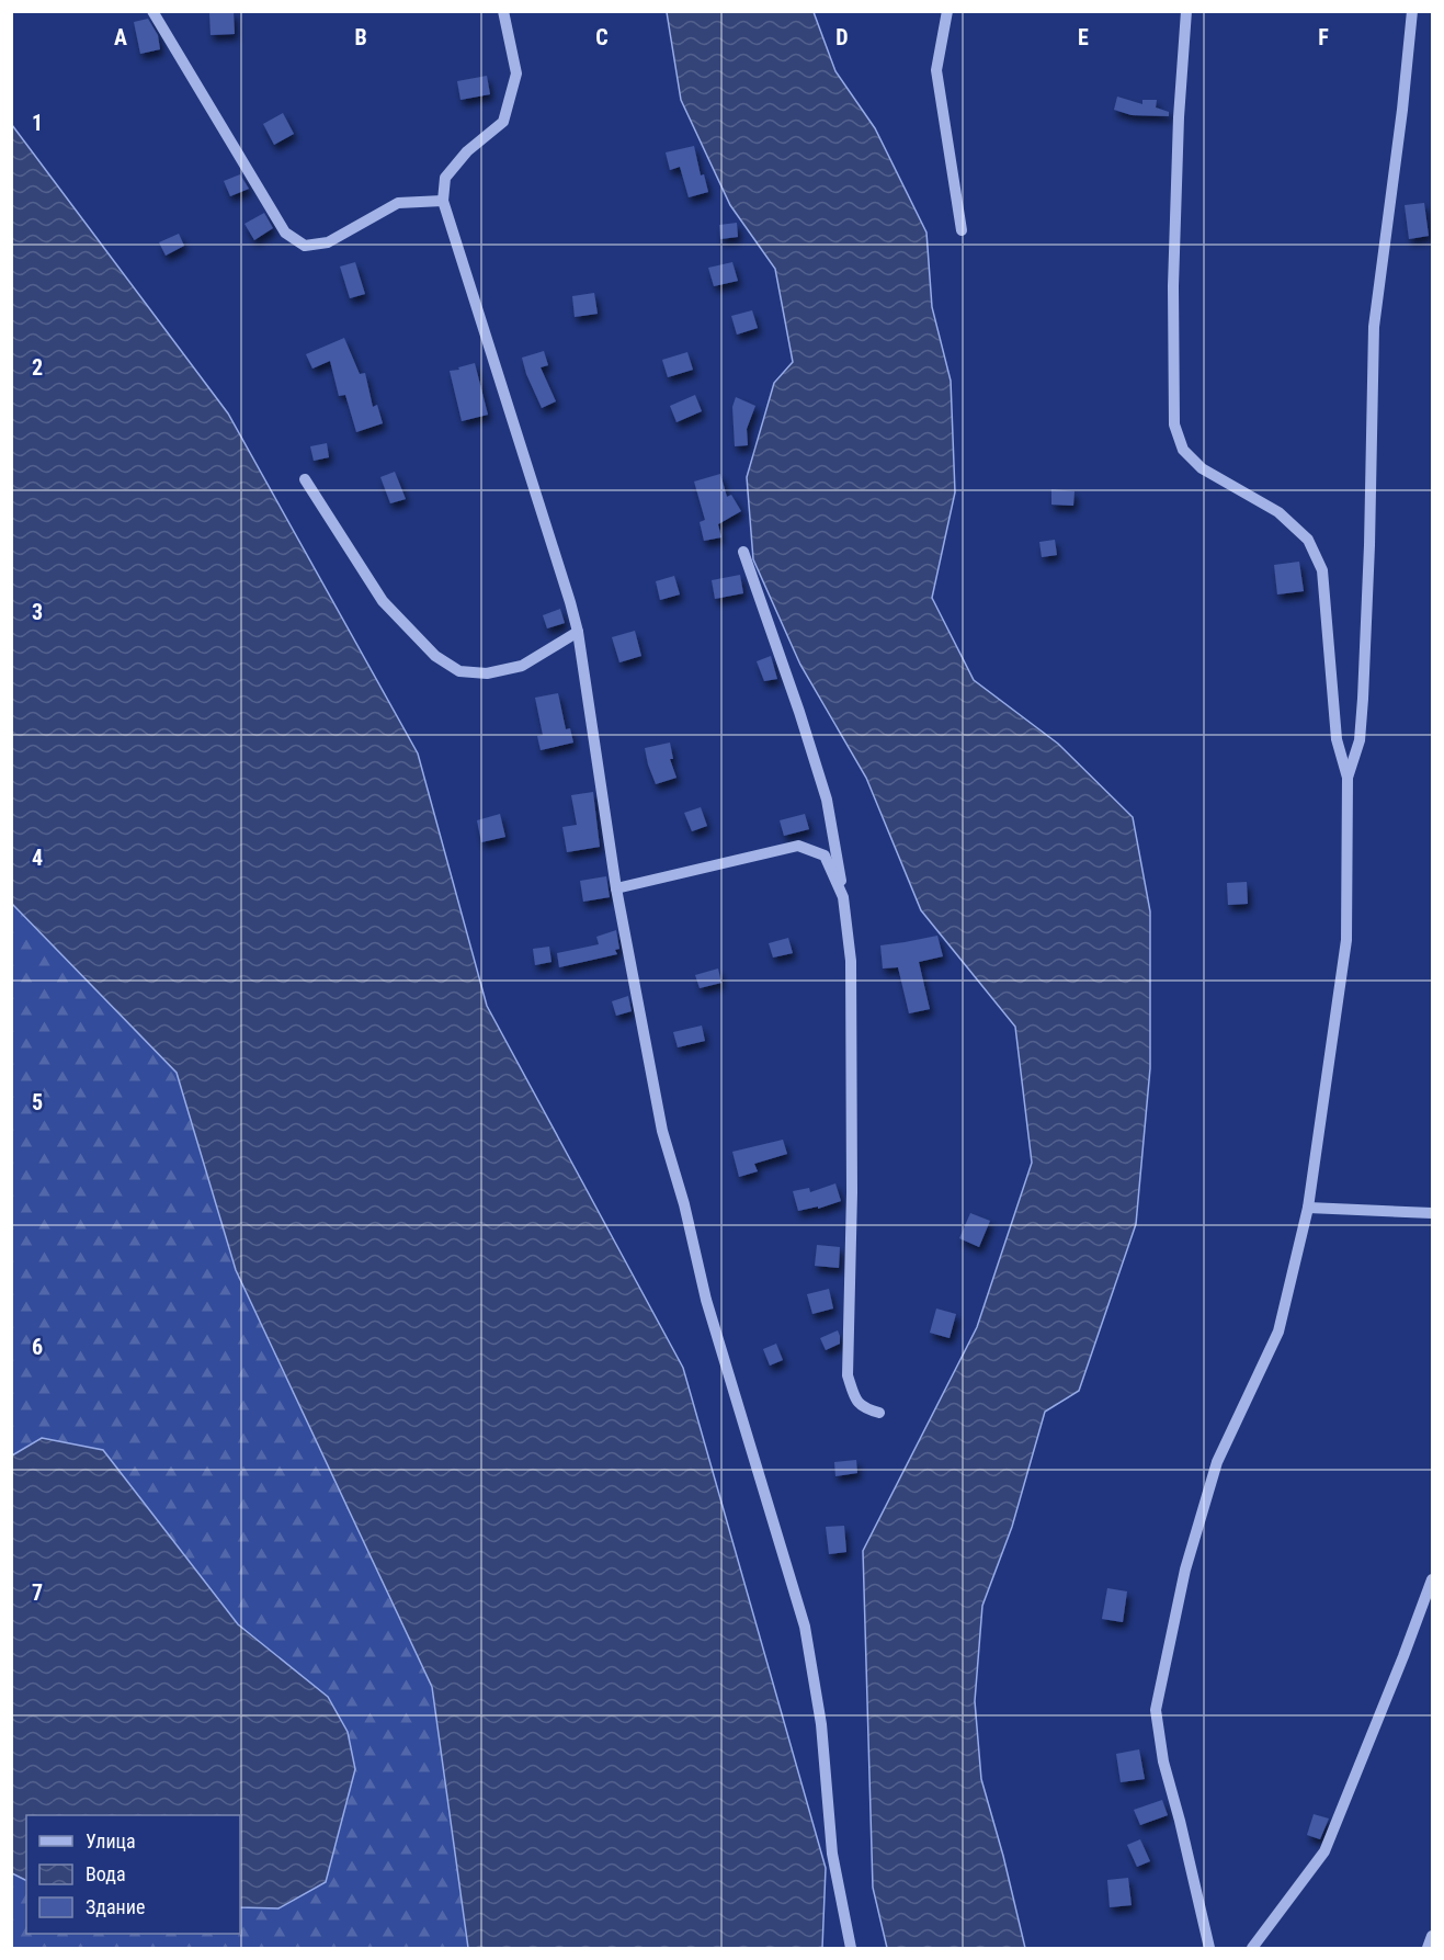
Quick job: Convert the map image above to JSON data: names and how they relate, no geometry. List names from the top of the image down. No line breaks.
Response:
{"legend":["Улица","Вода","Здание"],"grid":{"columns":["A","B","C","D","E","F"],"rows":["1","2","3","4","5","6","7"]}}
